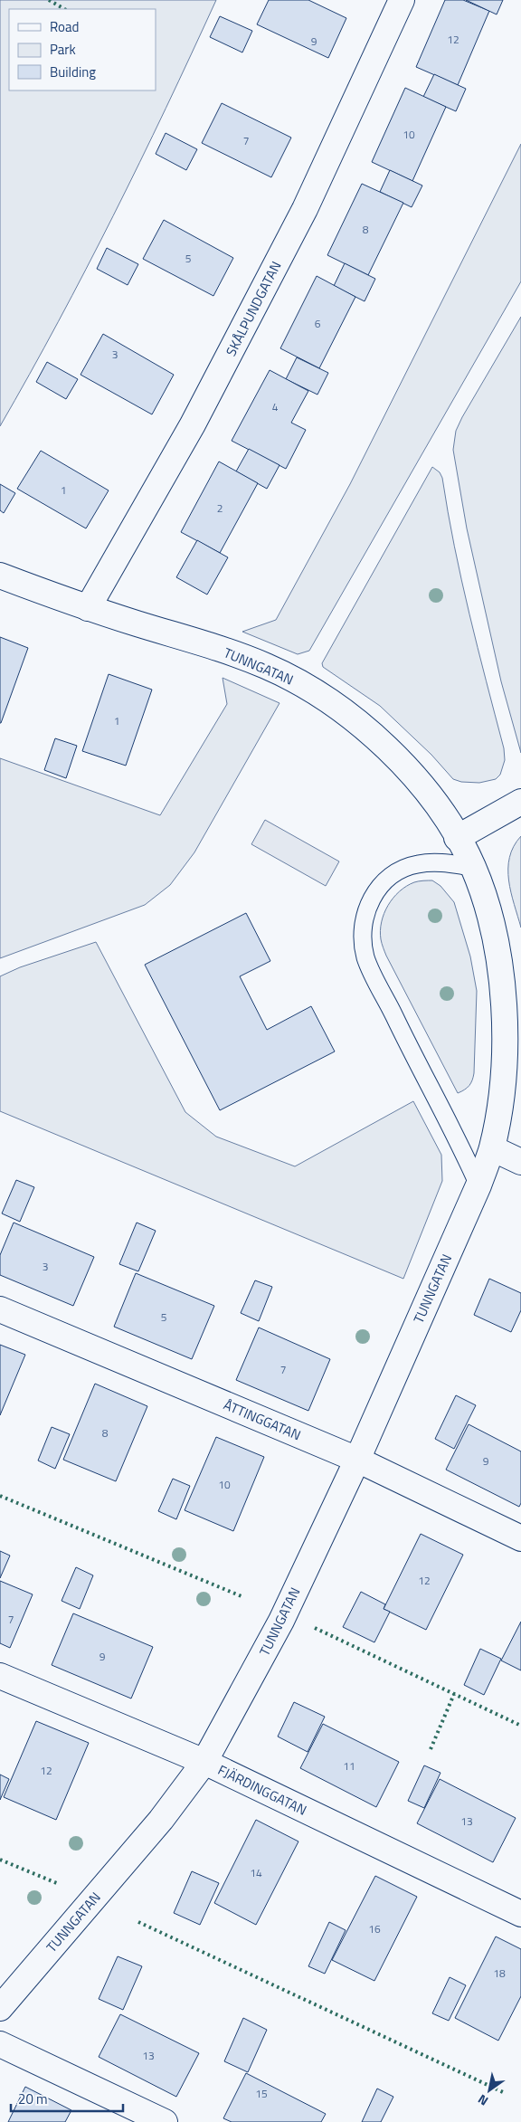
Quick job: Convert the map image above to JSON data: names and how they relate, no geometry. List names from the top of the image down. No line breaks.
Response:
{"streets":{"street":["SKÅLPUNDGATAN","TUNNGATAN","ÅTTINGGATAN","FJÄRDINGGATAN"]},"crossings":[["SKÅLPUNDGATAN","TUNNGATAN"],["TUNNGATAN","ÅTTINGGATAN"],["TUNNGATAN","FJÄRDINGGATAN"]],"house_numbers":["12","9","10","7","8","5","6","3","4","1","2","1","3","5","7","8","9","10","12","7","9","11","12","13","14","16","18","13","15"],"legend":["Road","Park","Building"],"scale_bar":"20 m","north":"bottom left"}
